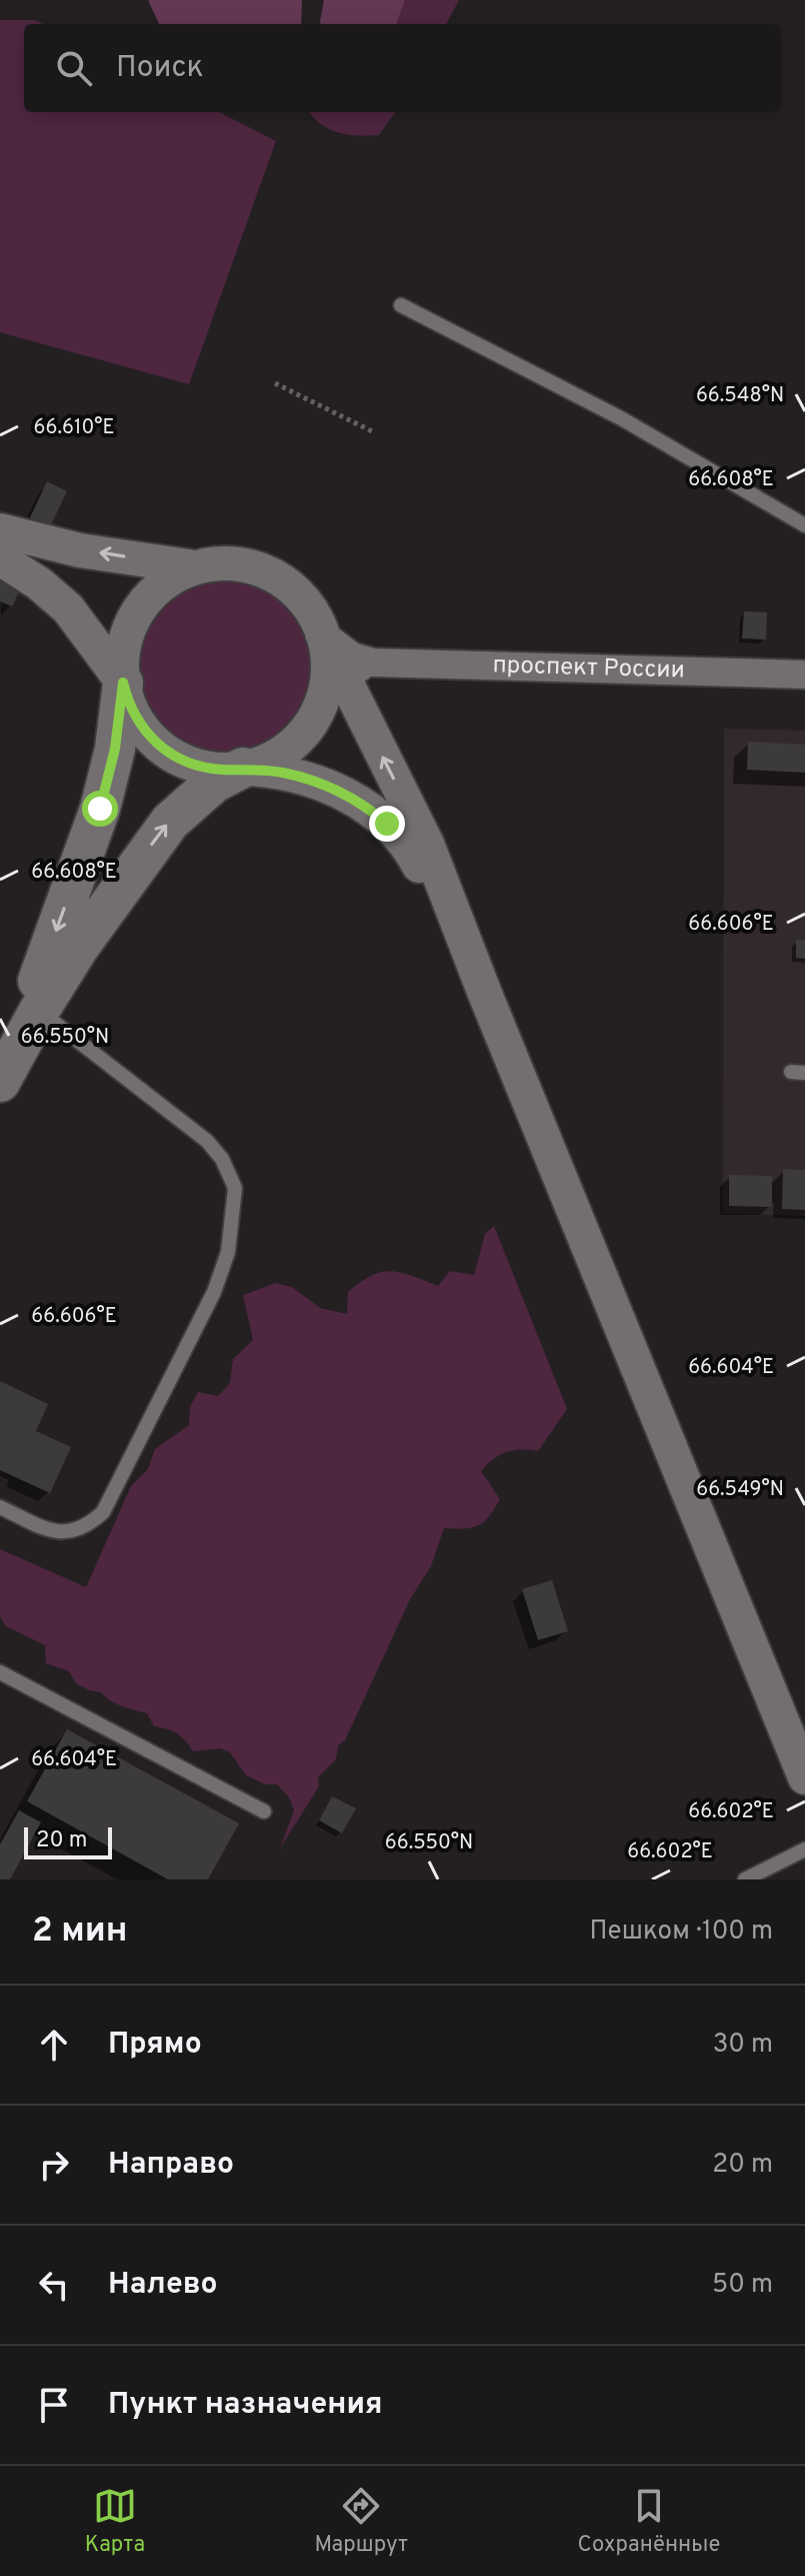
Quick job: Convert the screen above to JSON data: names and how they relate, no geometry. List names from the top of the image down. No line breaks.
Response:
{"streets":{"street":["проспект России"]},"scale_bar":"20 m","page":{"search":"Поиск","scale":"20 m","heading":["2 мин","Пешком · 100 m"],"list":[["Прямо","30 m"],["Направо","20 m"],["Налево","50 m"],"Пункт назначения"],"nav":["Карта","Маршрут","Сохранённые"]},"coordinates":["66.548°N","66.610°E","66.608°E","66.606°E","66.550°N","66.604°E","66.549°N","66.602°E"]}
